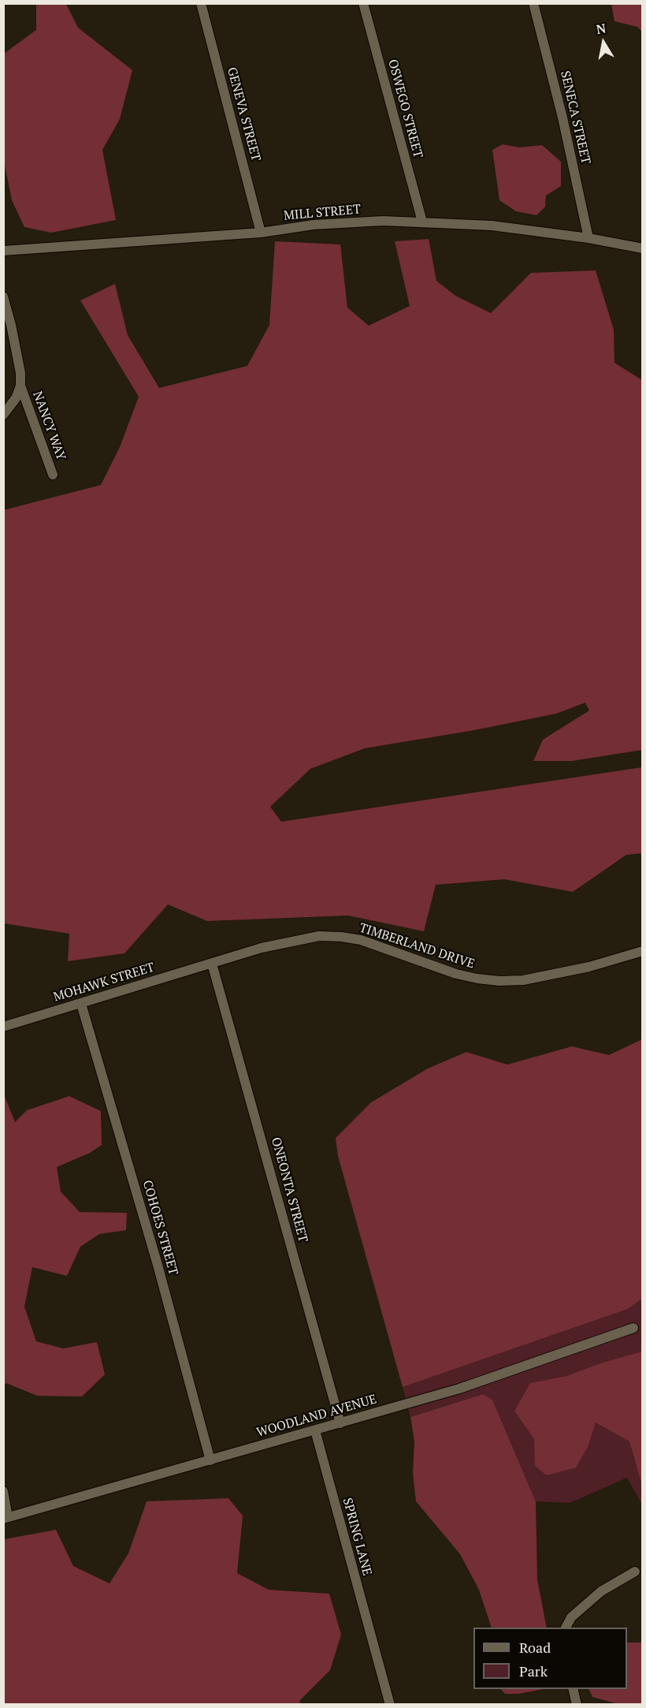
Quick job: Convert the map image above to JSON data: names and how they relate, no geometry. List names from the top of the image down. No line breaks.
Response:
{"streets":{"street":["OSWEGO STREET","GENEVA STREET","SENECA STREET","MILL STREET","NANCY WAY","TIMBERLAND DRIVE","MOHAWK STREET","ONEONTA STREET","COHOES STREET","WOODLAND AVENUE","SPRING LANE"]},"crossings":[["OSWEGO STREET","MILL STREET"],["GENEVA STREET","MILL STREET"],["SENECA STREET","MILL STREET"],["TIMBERLAND DRIVE","MOHAWK STREET"],["TIMBERLAND DRIVE","ONEONTA STREET"],["MOHAWK STREET","ONEONTA STREET"],["MOHAWK STREET","COHOES STREET"],["ONEONTA STREET","WOODLAND AVENUE"],["COHOES STREET","WOODLAND AVENUE"],["WOODLAND AVENUE","SPRING LANE"]],"legend":["Road","Park"],"north":"top"}
